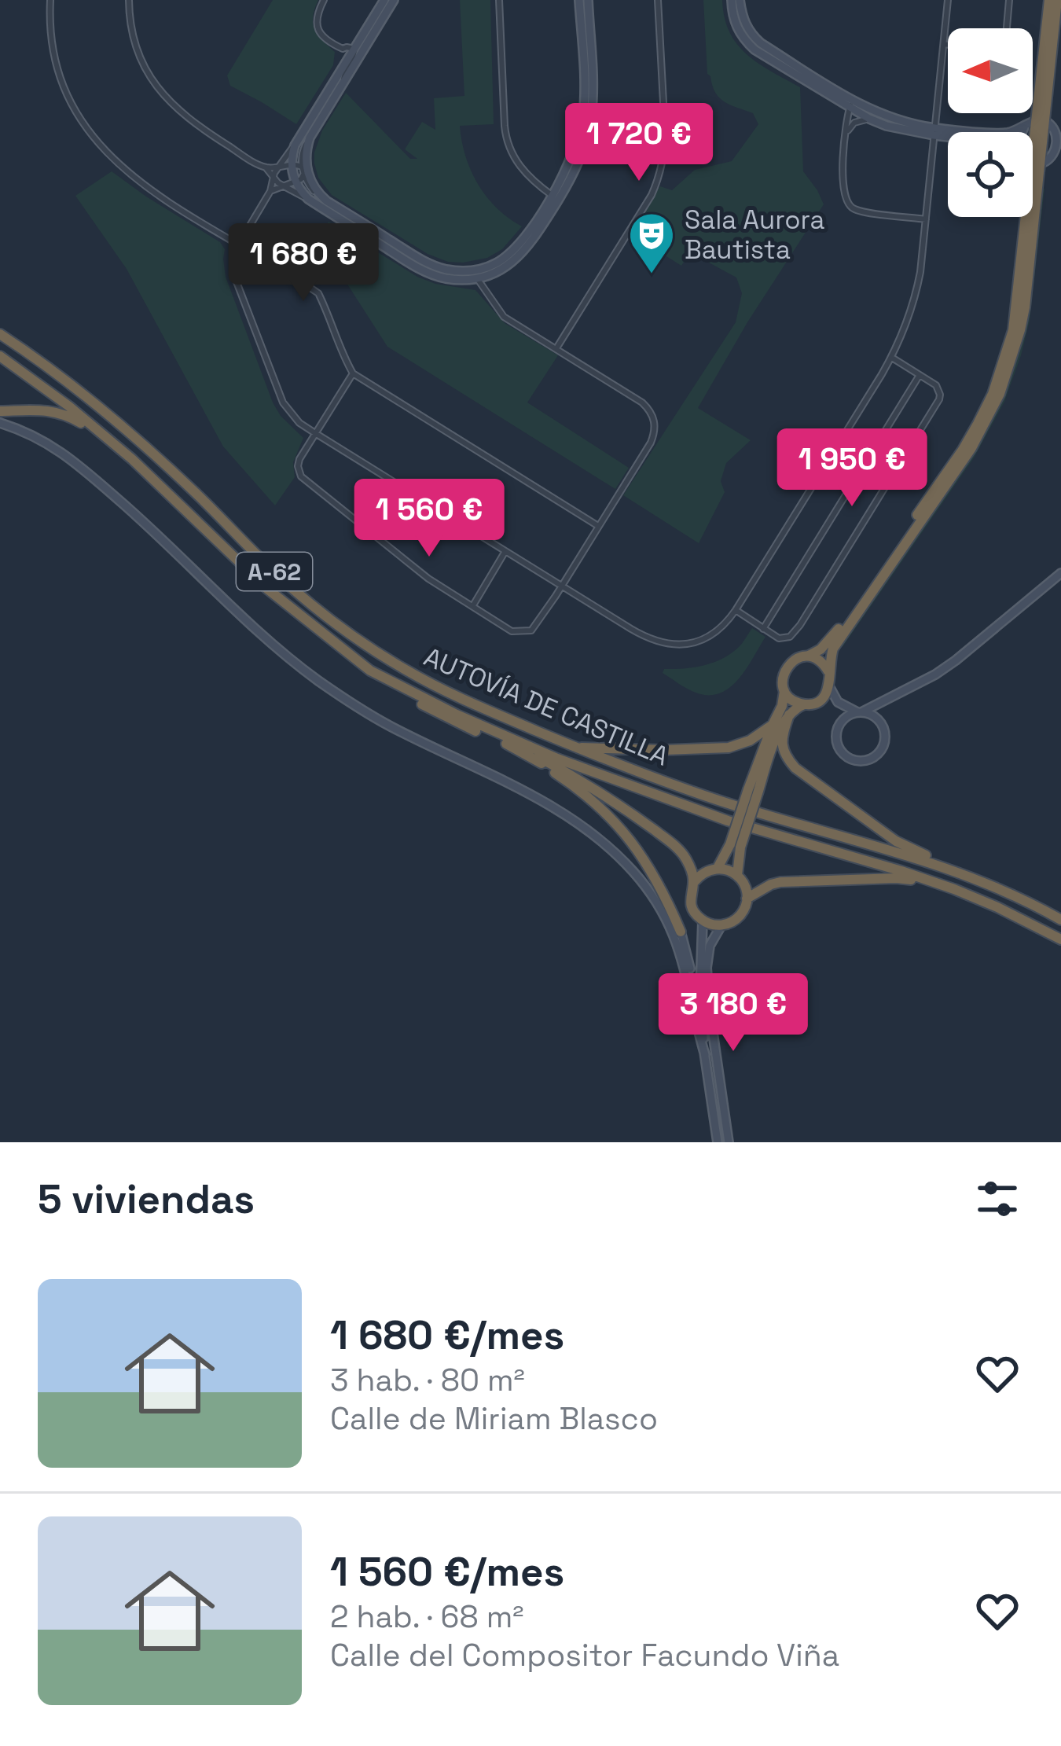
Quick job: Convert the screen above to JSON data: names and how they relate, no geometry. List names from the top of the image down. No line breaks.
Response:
{"streets":{"highway":["A-62","AUTOVÍA DE CASTILLA"]},"places":{"theatre":["Sala Aurora Bautista"]},"north":"left","page":{"price":["1 720 €","1 680 €","1 950 €","1 560 €","3 180 €"],"heading":"5 viviendas","list":[{"name":"1 680 €/mes","note":"3 hab. · 80 m² · Calle de Miriam Blasco"},{"name":"1 560 €/mes","note":"2 hab. · 68 m² · Calle del Compositor Facundo Viña"}]}}
